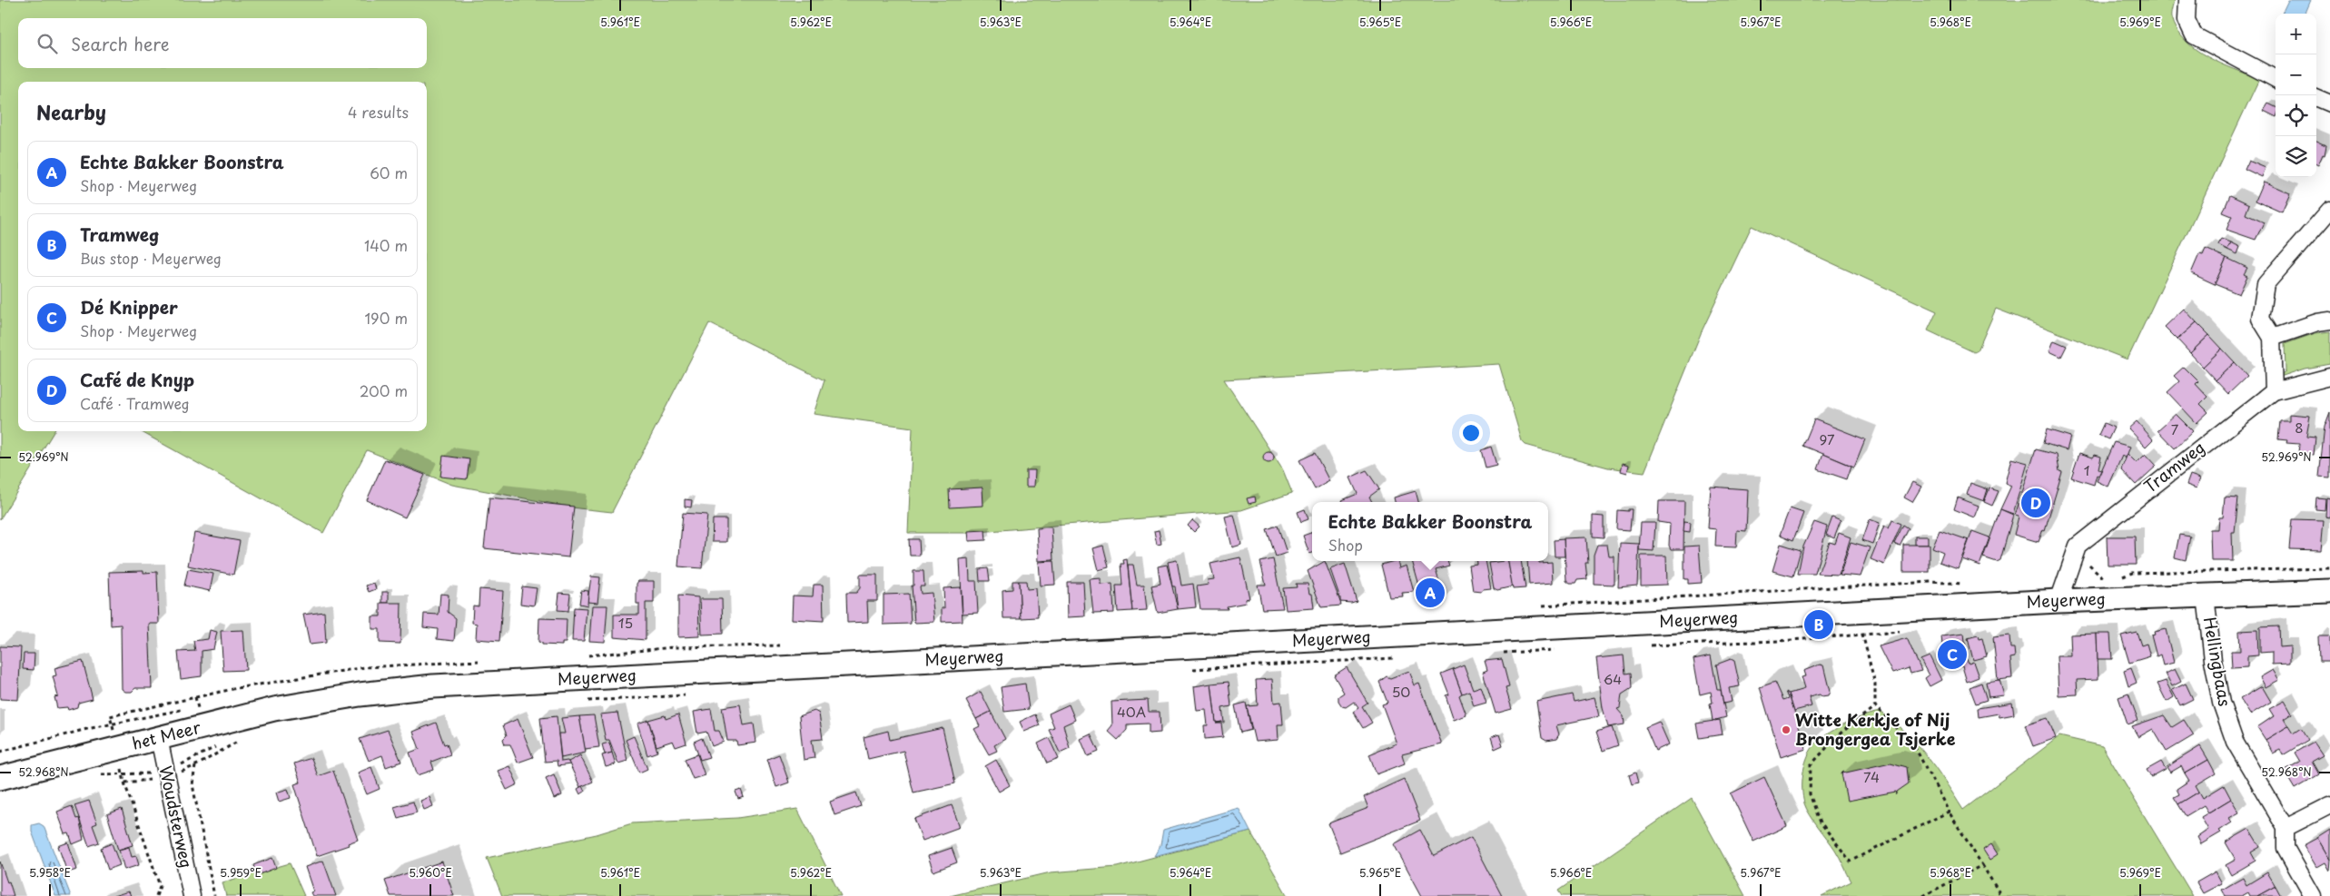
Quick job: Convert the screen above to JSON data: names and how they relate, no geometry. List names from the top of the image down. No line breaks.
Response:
{"streets":{"main road":["Meyerweg","het Meer"],"street":["Tramweg","Hellingbaas","Woudsterweg"]},"crossings":[["Tramweg","Meyerweg"],["Meyerweg","Hellingbaas"],["Meyerweg","het Meer"],["het Meer","Woudsterweg"]],"places":["Witte Kerkje of Nij Brongergea Tsjerke"],"house_numbers":["8","7","97","1","15","64","50","40A","74"],"page":{"map_buttons":["+","−"],"search":"Search here","heading":["Nearby","4 results"],"list":[{"mark":"A","name":"Echte Bakker Boonstra","note":"Shop · Meyerweg","value":"60 m"},{"mark":"B","name":"Tramweg","note":"Bus stop · Meyerweg","value":"140 m"},{"mark":"C","name":"Dé Knipper","note":"Shop · Meyerweg","value":"190 m"},{"mark":"D","name":"Café de Knyp","note":"Café · Tramweg","value":"200 m"}],"pins":["D","A","B","C"],"popup":["Echte Bakker Boonstra","Shop"]},"coordinates":["5.961°E","5.962°E","5.963°E","5.964°E","5.965°E","5.966°E","5.967°E","5.968°E","5.969°E","52.969°N","52.968°N","5.958°E","5.959°E","5.960°E"]}
